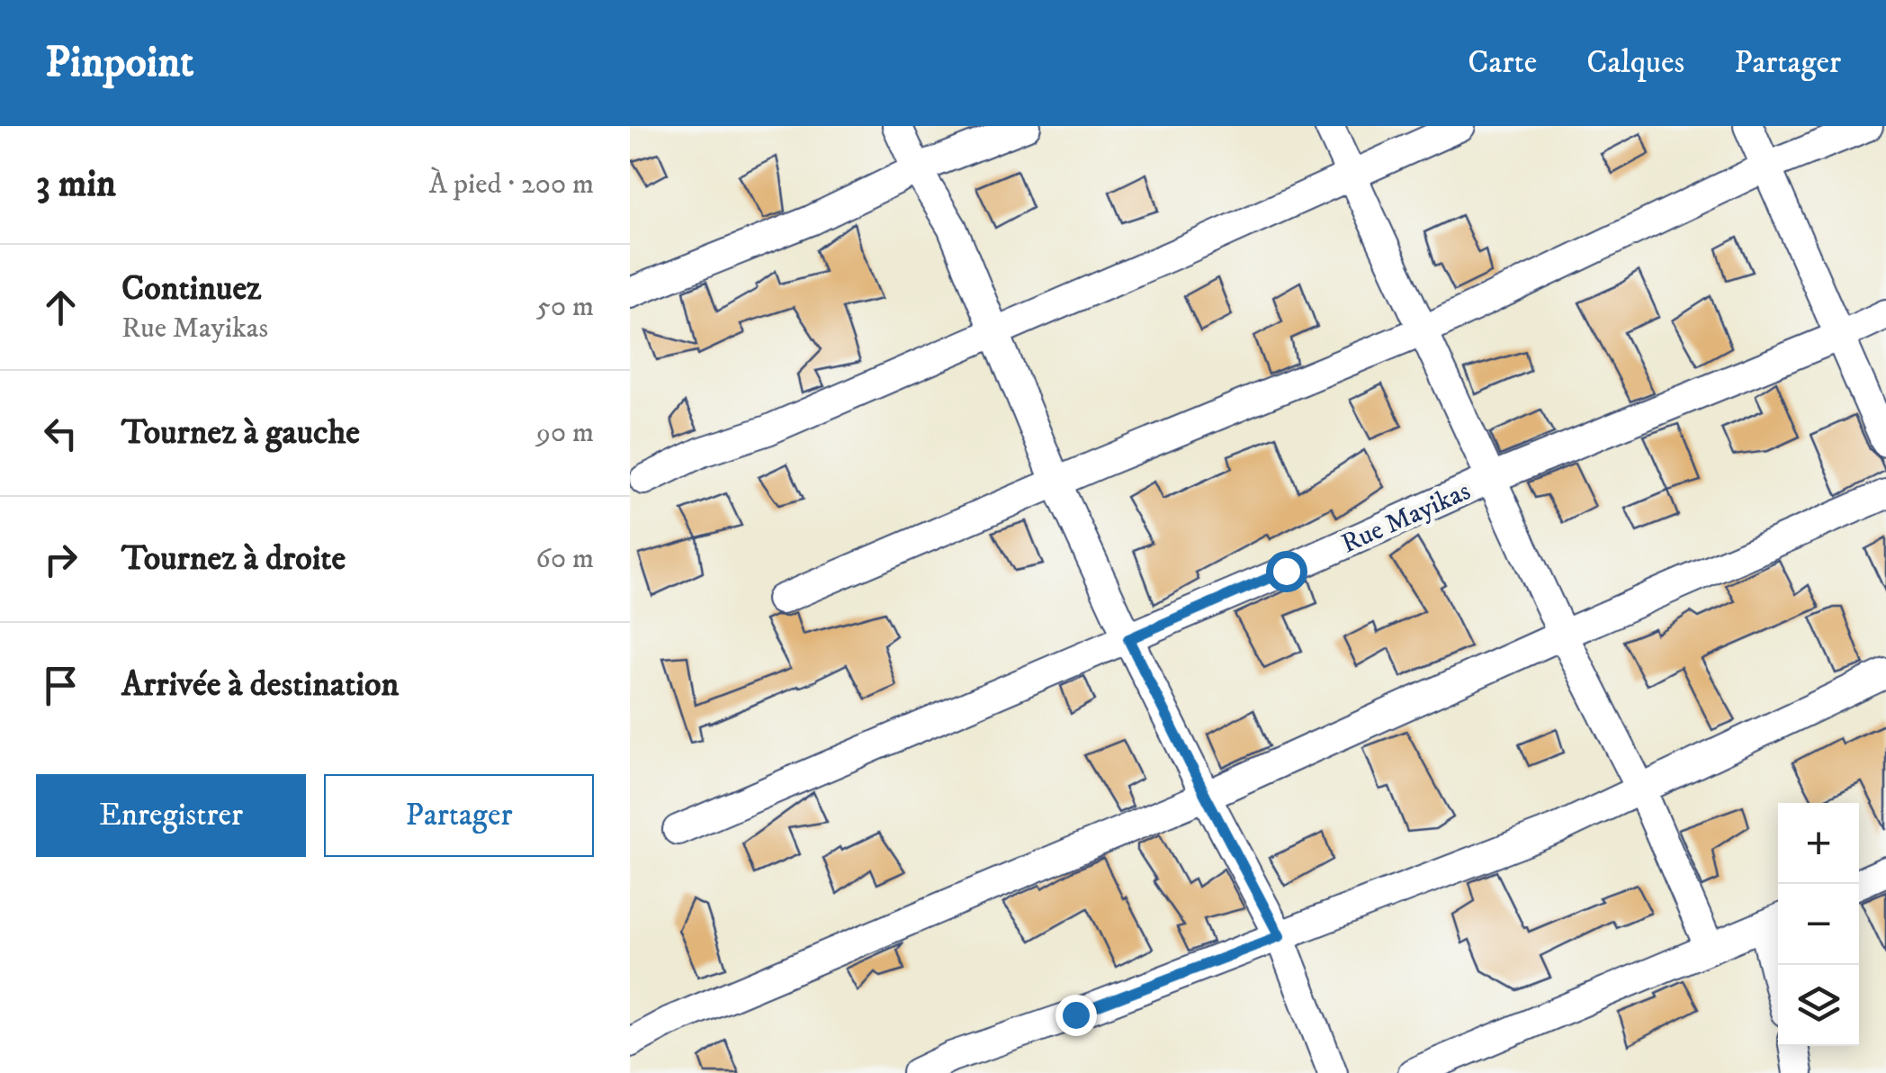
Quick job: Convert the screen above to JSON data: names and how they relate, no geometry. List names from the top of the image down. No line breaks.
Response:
{"streets":{"street":["Rue Mayikas"]},"page":{"header":"Pinpoint","nav":["Carte","Calques","Partager"],"heading":["3 min","À pied · 200 m"],"list":[["Continuez","Rue Mayikas","50 m"],["Tournez à gauche","90 m"],["Tournez à droite","60 m"],"Arrivée à destination"],"buttons":["Enregistrer","Partager"],"map_buttons":["+","−"]}}
